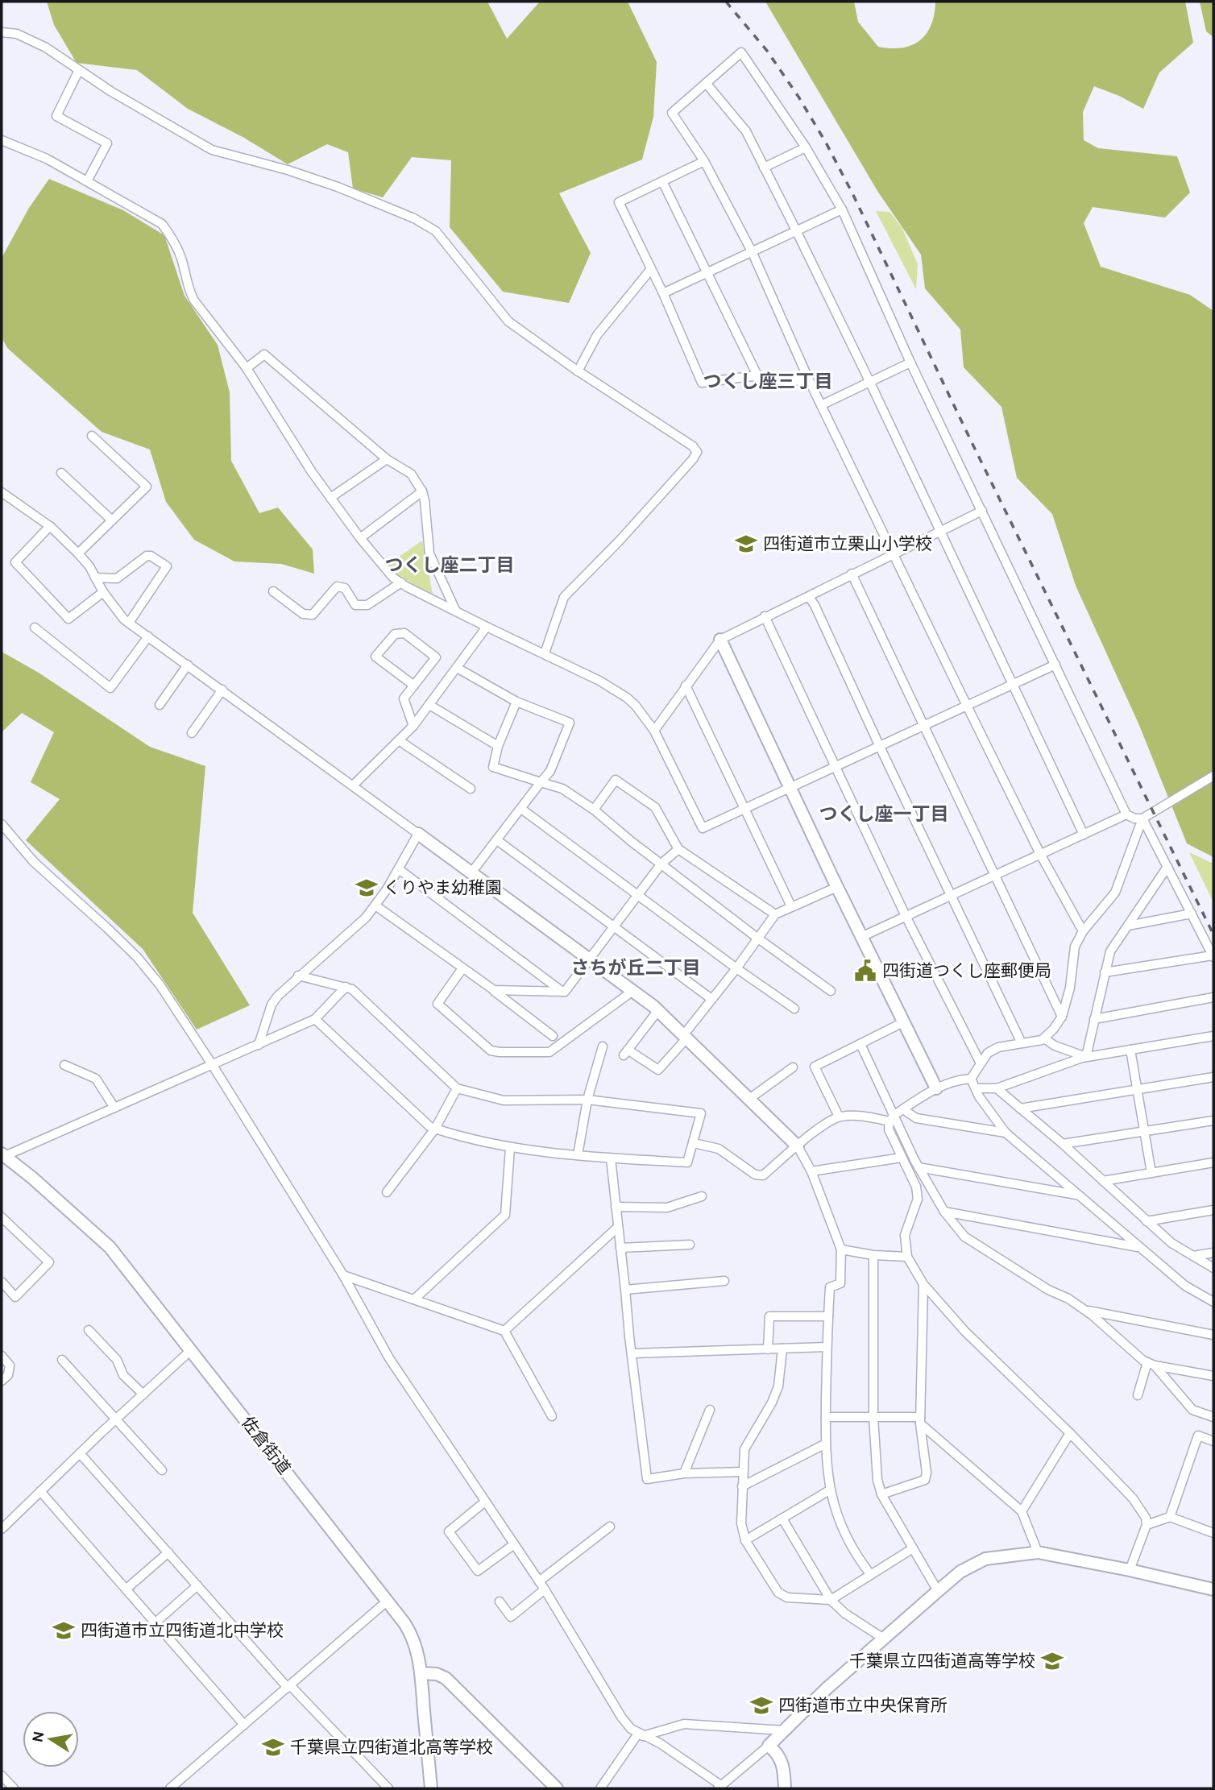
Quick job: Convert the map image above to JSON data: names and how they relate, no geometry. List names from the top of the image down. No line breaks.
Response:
{"streets":{"street":["佐倉街道"]},"districts":["つくし座三丁目","つくし座二丁目","つくし座一丁目","さちが丘二丁目"],"places":{"school or university":["四街道市立栗山小学校","くりやま幼稚園","四街道市立四街道北中学校","千葉県立四街道高等学校","四街道市立中央保育所","千葉県立四街道北高等学校"],"public building":["四街道つくし座郵便局"]},"north":"left"}
